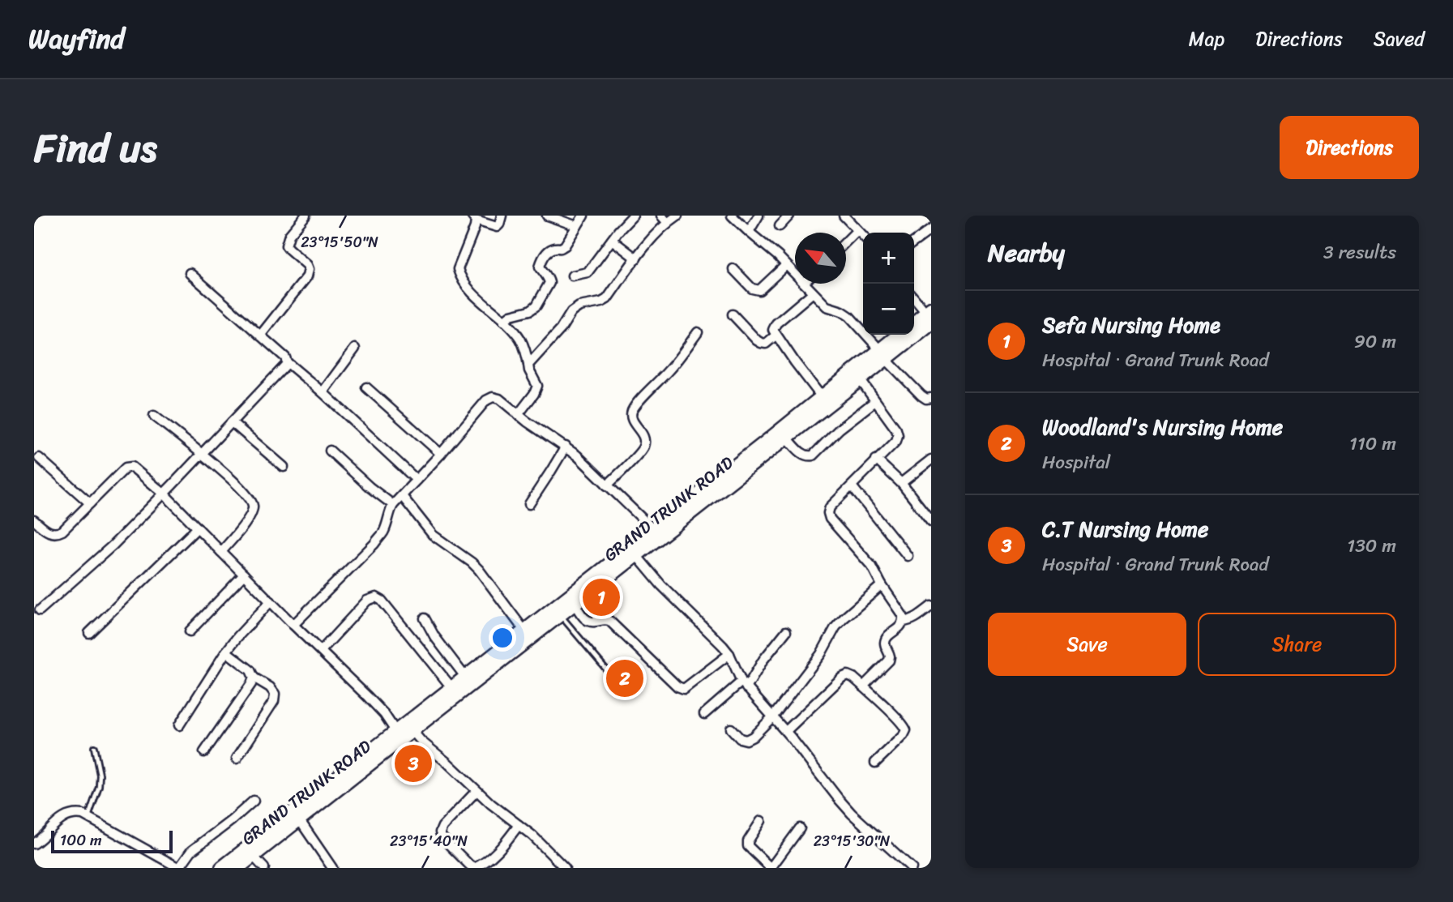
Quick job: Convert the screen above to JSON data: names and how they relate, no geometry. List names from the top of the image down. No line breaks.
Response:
{"streets":{"main road":["GRAND TRUNK ROAD"]},"scale_bar":"100 m","north":"top left","page":{"header":"Wayfind","nav":["Map","Directions","Saved"],"title":"Find us","buttons":["Directions",["Save","Share"]],"heading":["Nearby","3 results"],"map_buttons":["+","−"],"list":[{"mark":"1","name":"Sefa Nursing Home","note":"Hospital · Grand Trunk Road","value":"90 m"},{"mark":"2","name":"Woodland's Nursing Home","note":"Hospital","value":"110 m"},{"mark":"3","name":"C.T Nursing Home","note":"Hospital · Grand Trunk Road","value":"130 m"}],"pins":["1","2","3"],"scale":"100 m"},"coordinates":["23°15'50\"N","23°15'40\"N","23°15'30\"N"]}
